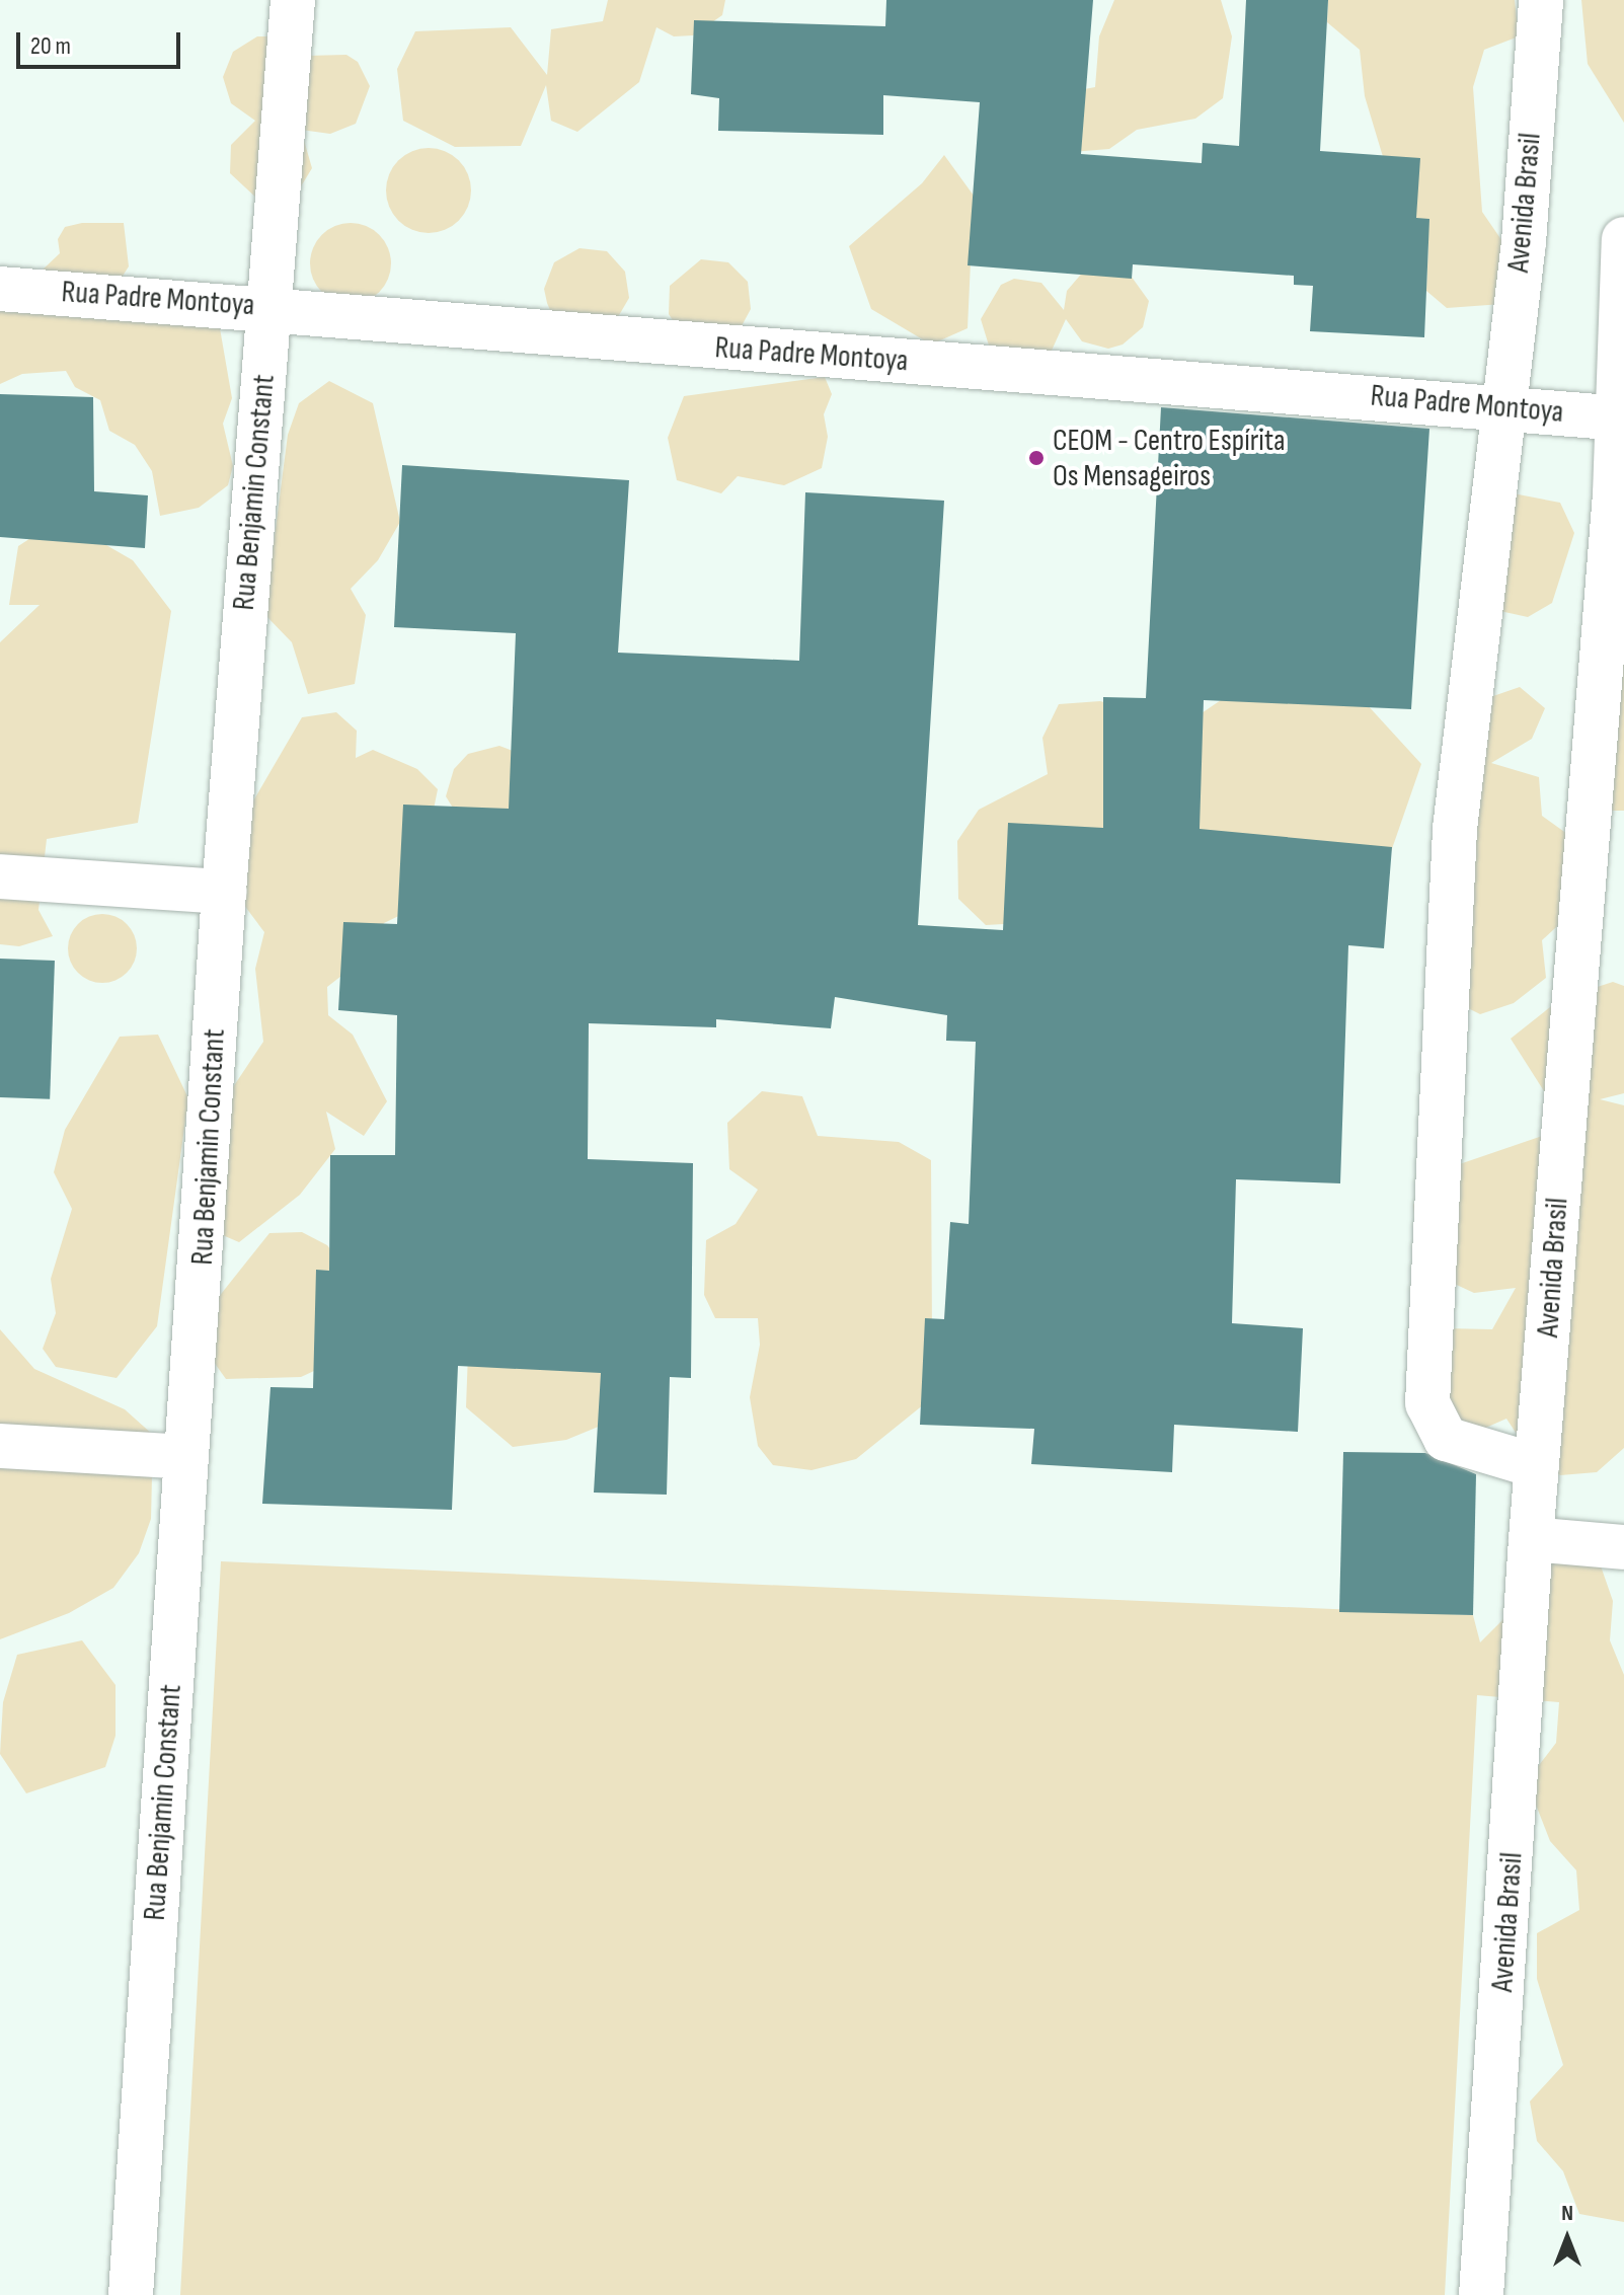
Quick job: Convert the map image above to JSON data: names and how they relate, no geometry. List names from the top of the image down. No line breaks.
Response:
{"streets":{"street":["Avenida Brasil","Rua Padre Montoya","Rua Benjamin Constant"]},"crossings":[["Avenida Brasil","Rua Padre Montoya"],["Rua Padre Montoya","Rua Benjamin Constant"]],"places":["CEOM - Centro Espírita Os Mensageiros"],"scale_bar":"20 m","north":"top"}
